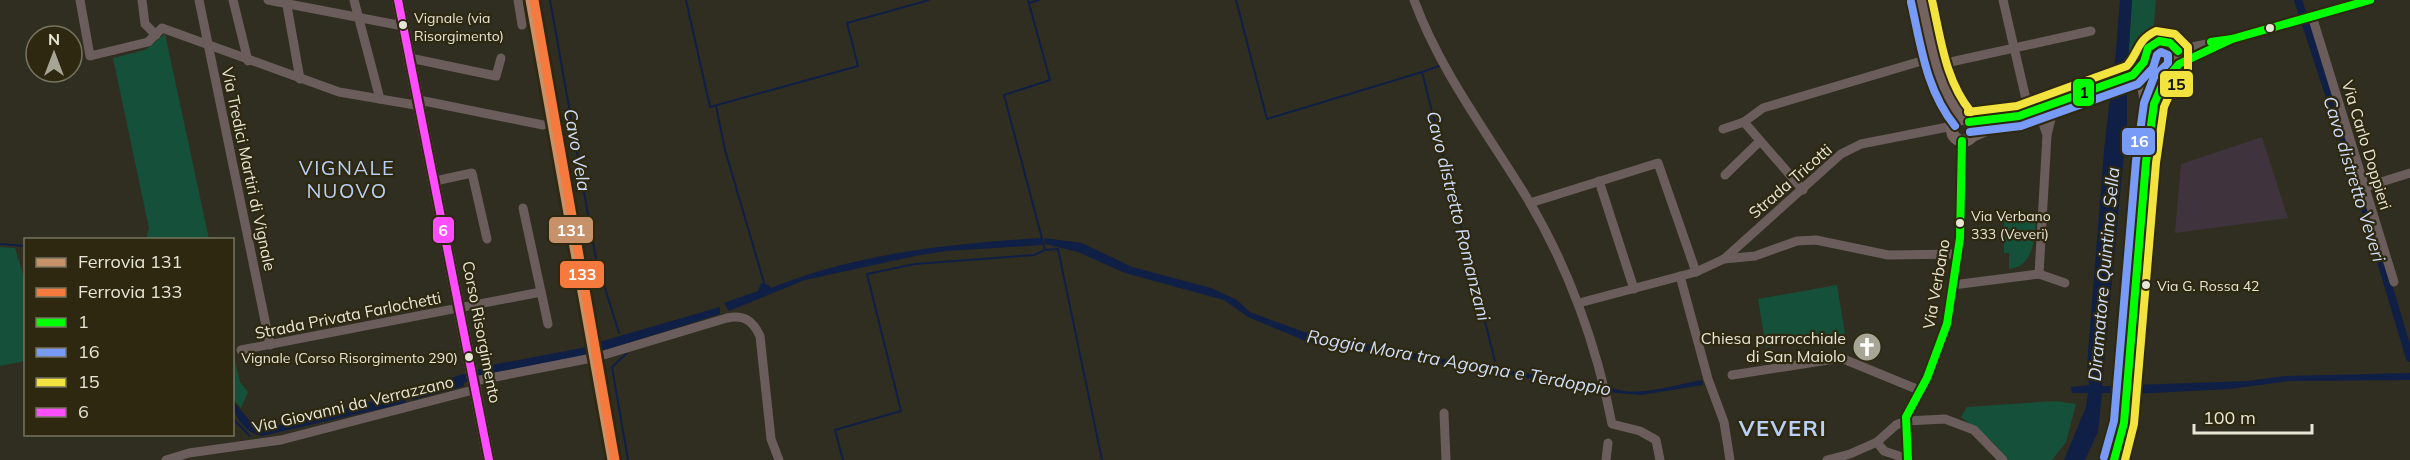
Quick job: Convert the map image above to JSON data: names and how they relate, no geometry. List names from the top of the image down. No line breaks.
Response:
{"streets":{"main road":["Corso Risorgimento"],"street":["Via Carlo Doppieri","Via Tredici Martiri di Vignale","Strada Tricotti","Via Verbano","Strada Privata Farlochetti","Via Giovanni da Verrazzano"]},"crossings":[["Via Tredici Martiri di Vignale","Strada Privata Farlochetti"],["Strada Privata Farlochetti","Corso Risorgimento"],["Corso Risorgimento","Via Giovanni da Verrazzano"]],"districts":["VIGNALE NUOVO","VEVERI"],"water":["Cavo Vela","Cavo distretto Veveri","Cavo distretto Romanzani","Diramatore Quintino Sella","Roggia Mora tra Agogna e Terdoppio"],"places":{"other":["Vignale (via Risorgimento)","Via Verbano 333 (Veveri)","Via G. Rossa 42","Vignale (Corso Risorgimento 290)"],"church":["Chiesa parrocchiale di San Maiolo"]},"lines":["rail line 131","rail line 133","transit line 1","transit line 15","transit line 6","transit line 16"],"legend":["Ferrovia 131","Ferrovia 133","1","16","15","6"],"scale_bar":"100 m","north":"top"}
